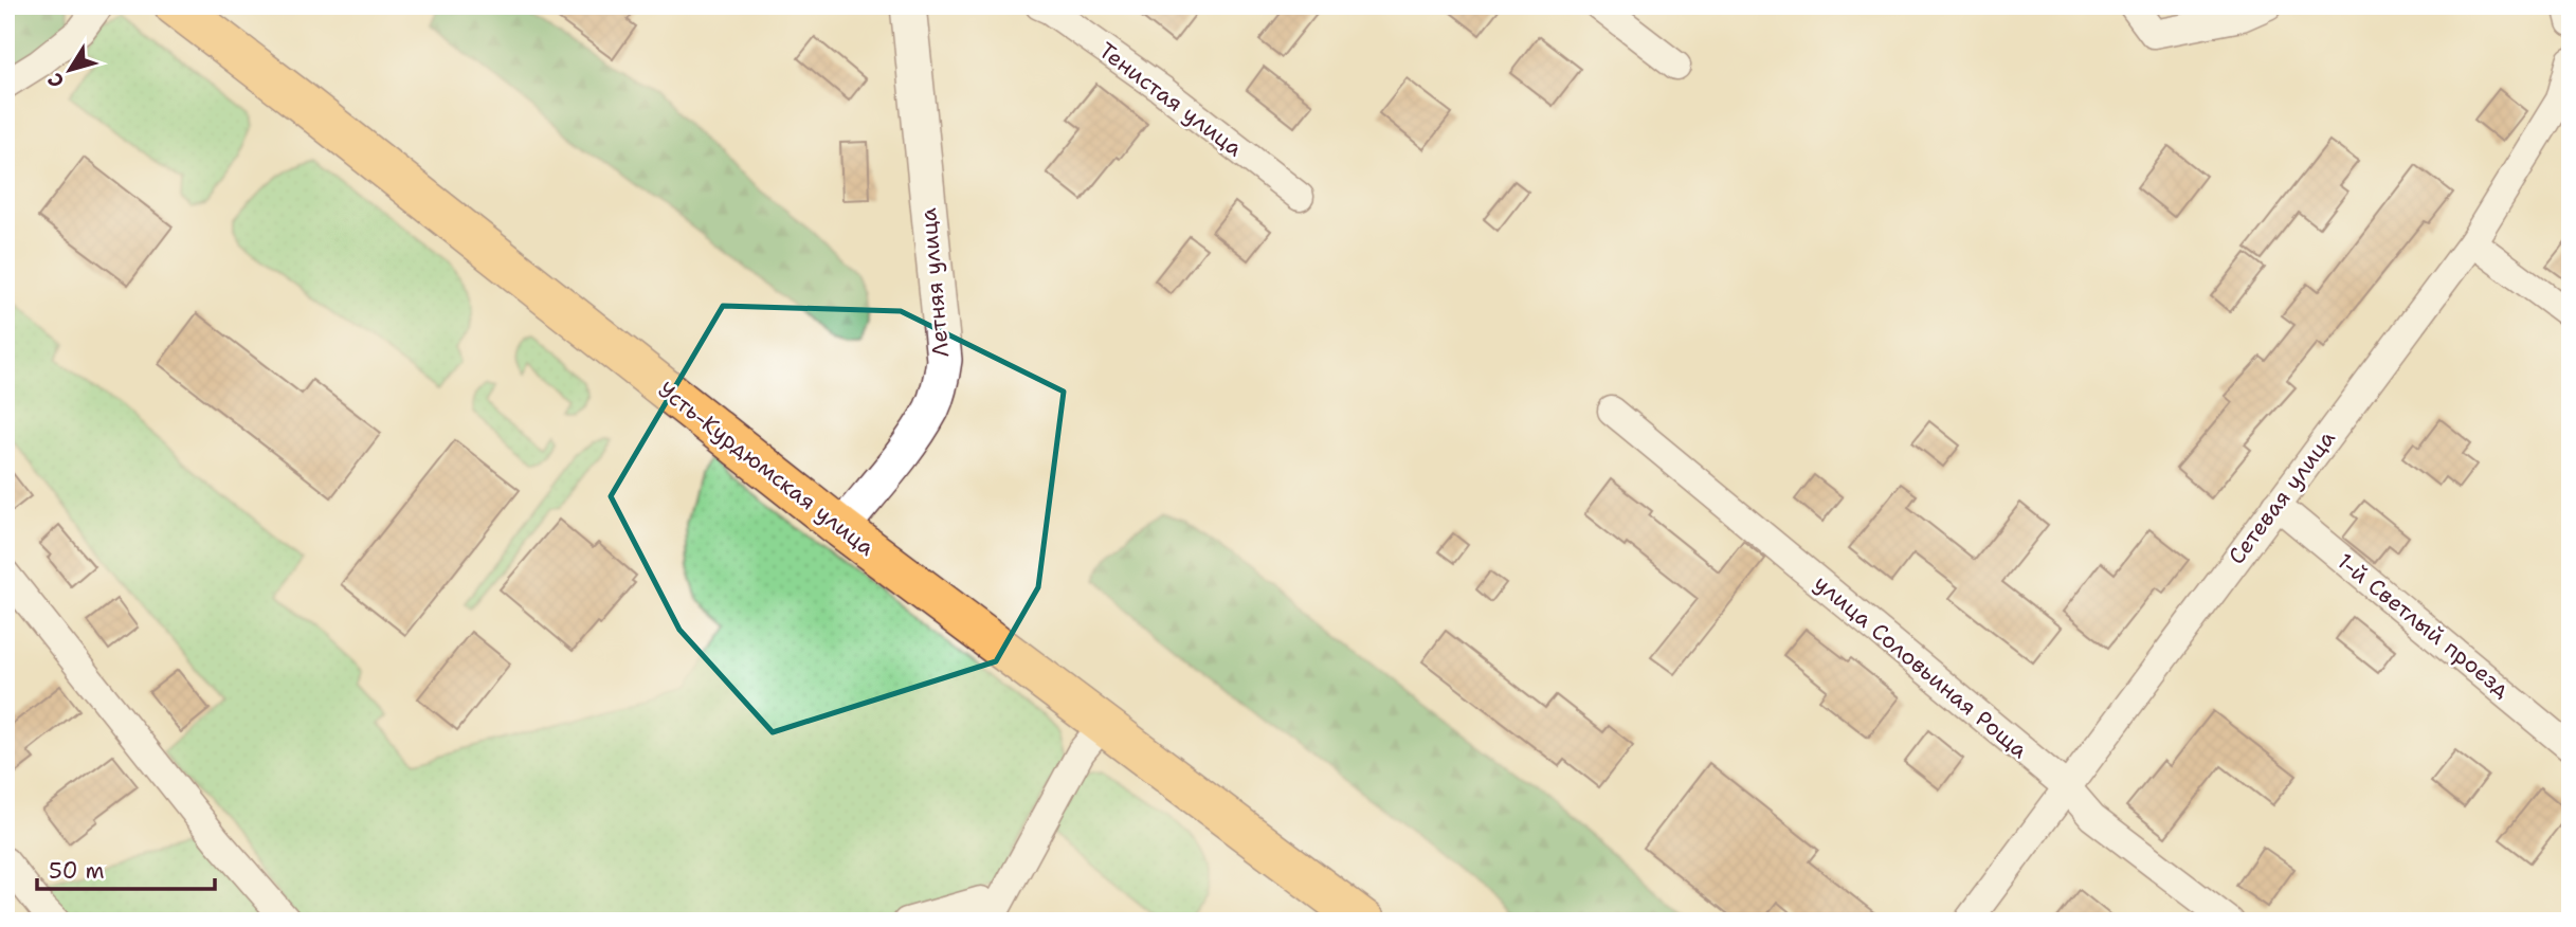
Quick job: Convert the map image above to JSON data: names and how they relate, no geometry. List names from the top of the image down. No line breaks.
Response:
{"streets":{"main road":["Усть-Курдюмская улица"],"street":["Тенистая улица","Летняя улица","Сетевая улица","1-й Светлый проезд","улица Соловьиная Роща"]},"crossings":[["Летняя улица","Усть-Курдюмская улица"],["Сетевая улица","1-й Светлый проезд"],["Сетевая улица","улица Соловьиная Роща"]],"scale_bar":"50 m","north":"bottom left"}
